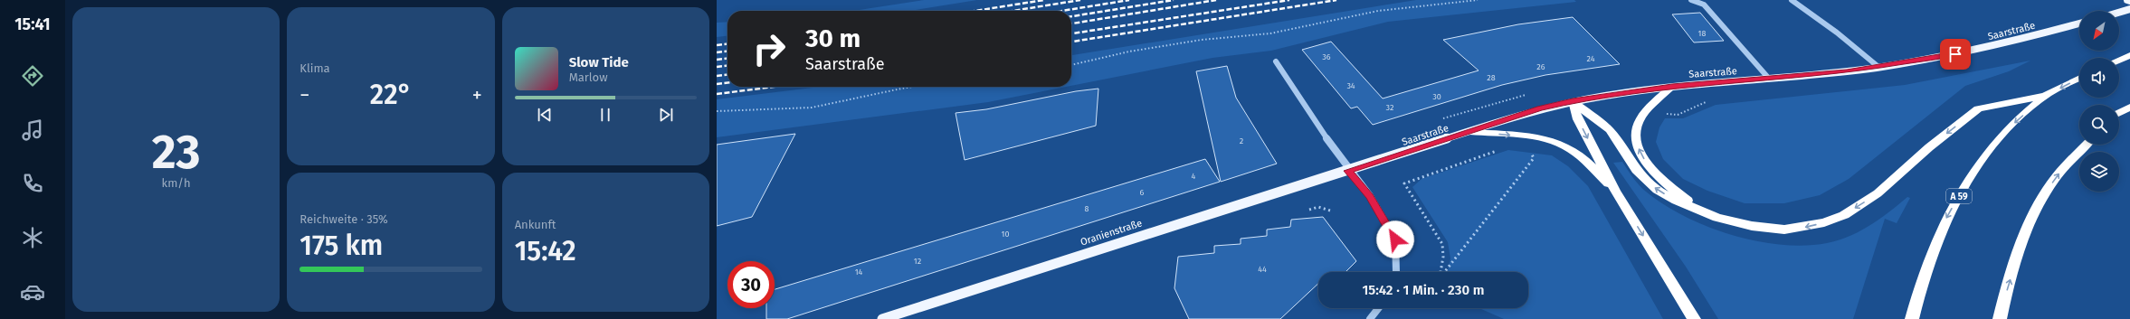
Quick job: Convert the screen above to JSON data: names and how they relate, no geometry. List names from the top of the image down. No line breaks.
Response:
{"streets":{"highway":["A 59"],"main road":["Saarstraße","Oranienstraße"]},"crossings":[["Saarstraße","Oranienstraße"]],"house_numbers":["18","36","24","26","28","34","30","32","2","4","6","8","10","12","44","14"],"north":"bottom left","page":{"tabs":"15:41","tile":[["23","km/h"],"Klima",["Reichweite · 35%","175 km"],["Ankunft","15:42"]],"turn":["30 m","Saarstraße"],"song":["Slow Tide","Marlow"],"heat":["−","22°","+"],"limit":"30","trip":"15:42 · 1 Min. · 230 m"}}
